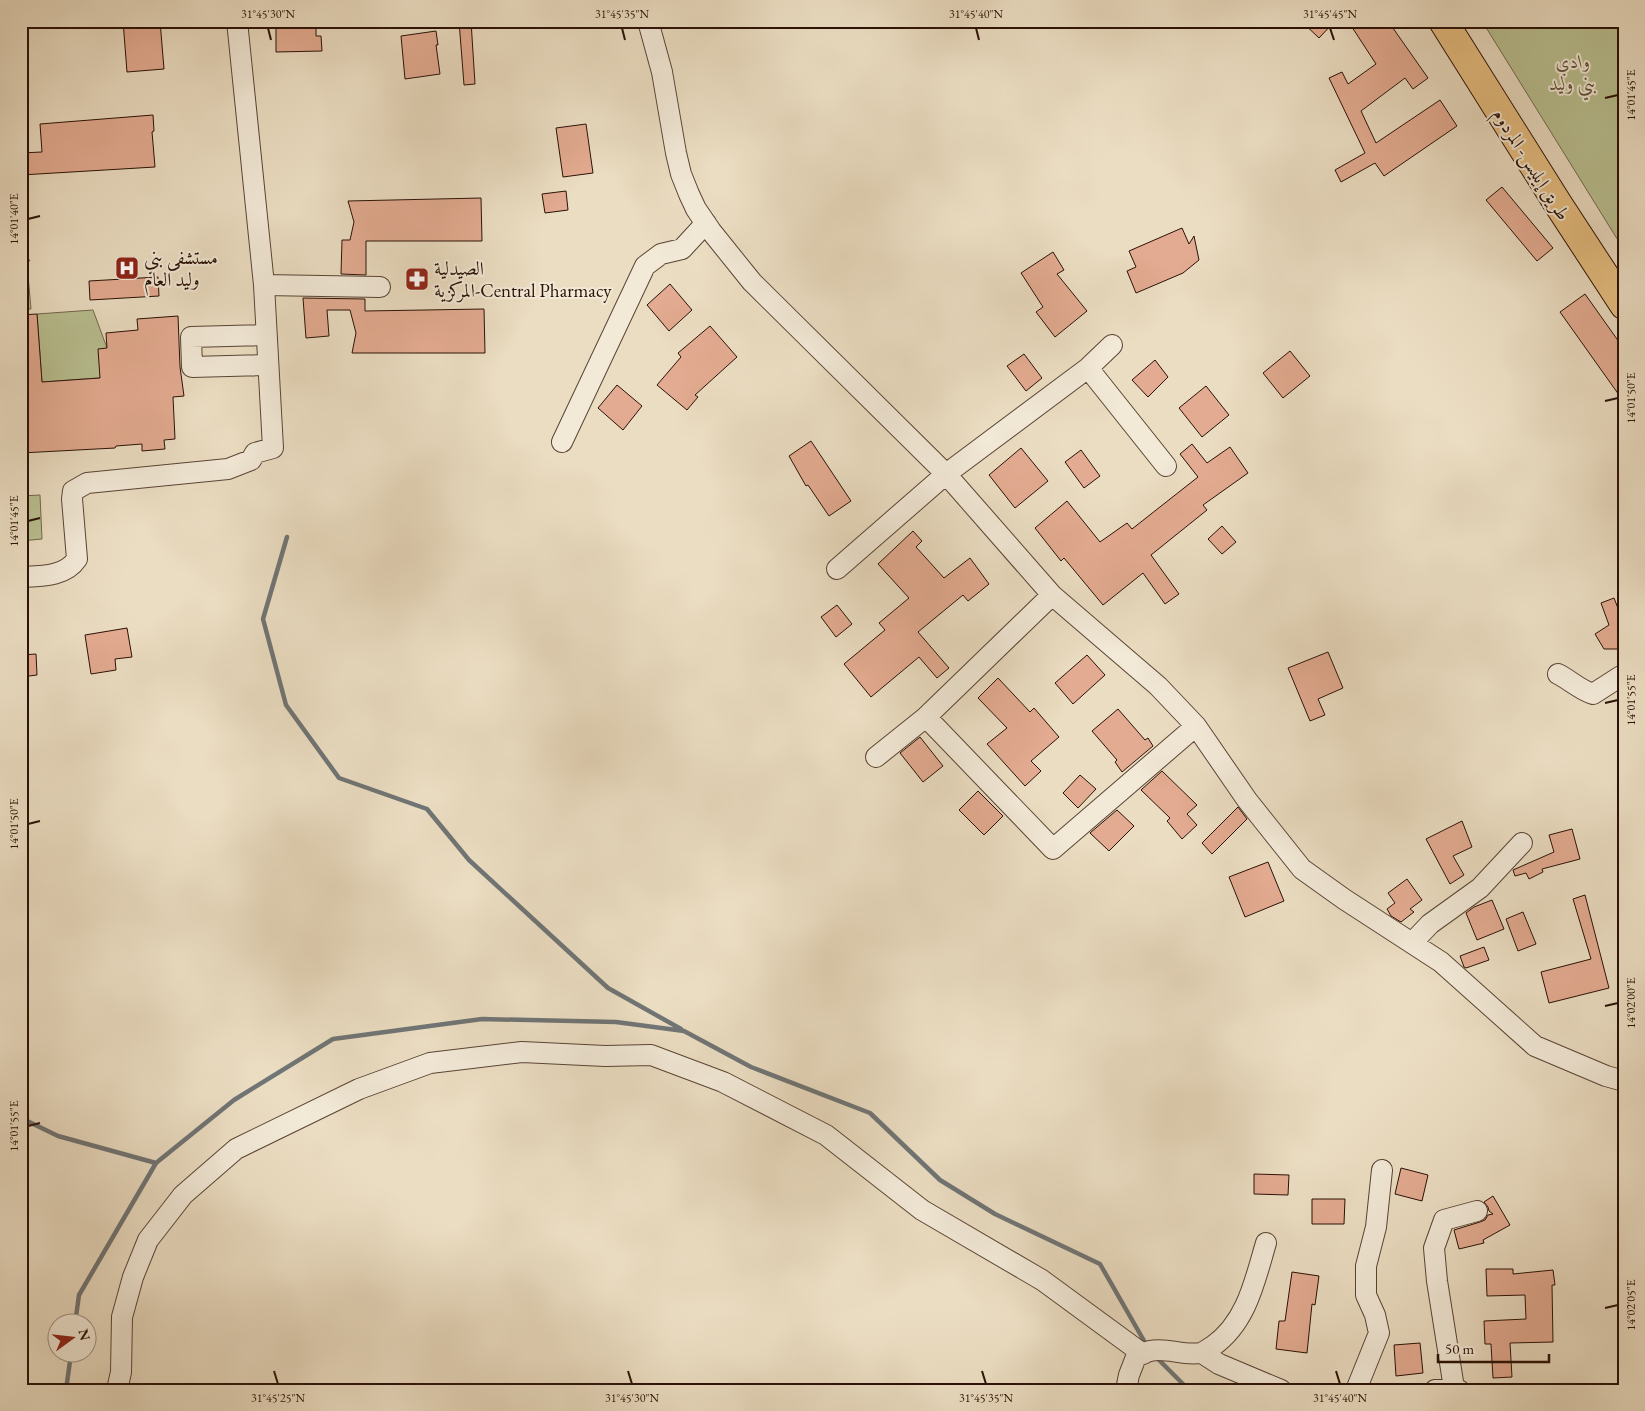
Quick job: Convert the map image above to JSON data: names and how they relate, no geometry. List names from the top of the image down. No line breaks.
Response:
{"streets":{"highway":["طريق إيليس- المردوم"]},"parks":["وادي بني وليد"],"places":{"hospital":["مستشفى بني وليد العام"],"pharmacy":["الصيدلية المركزية-Central Pharmacy"]},"scale_bar":"50 m","north":"right","coordinates":["31°45'30\"N","31°45'35\"N","31°45'40\"N","31°45'45\"N","14°01'45\"E","14°01'40\"E","14°01'50\"E","14°01'55\"E","14°02'00\"E","14°02'05\"E","31°45'25\"N"]}
